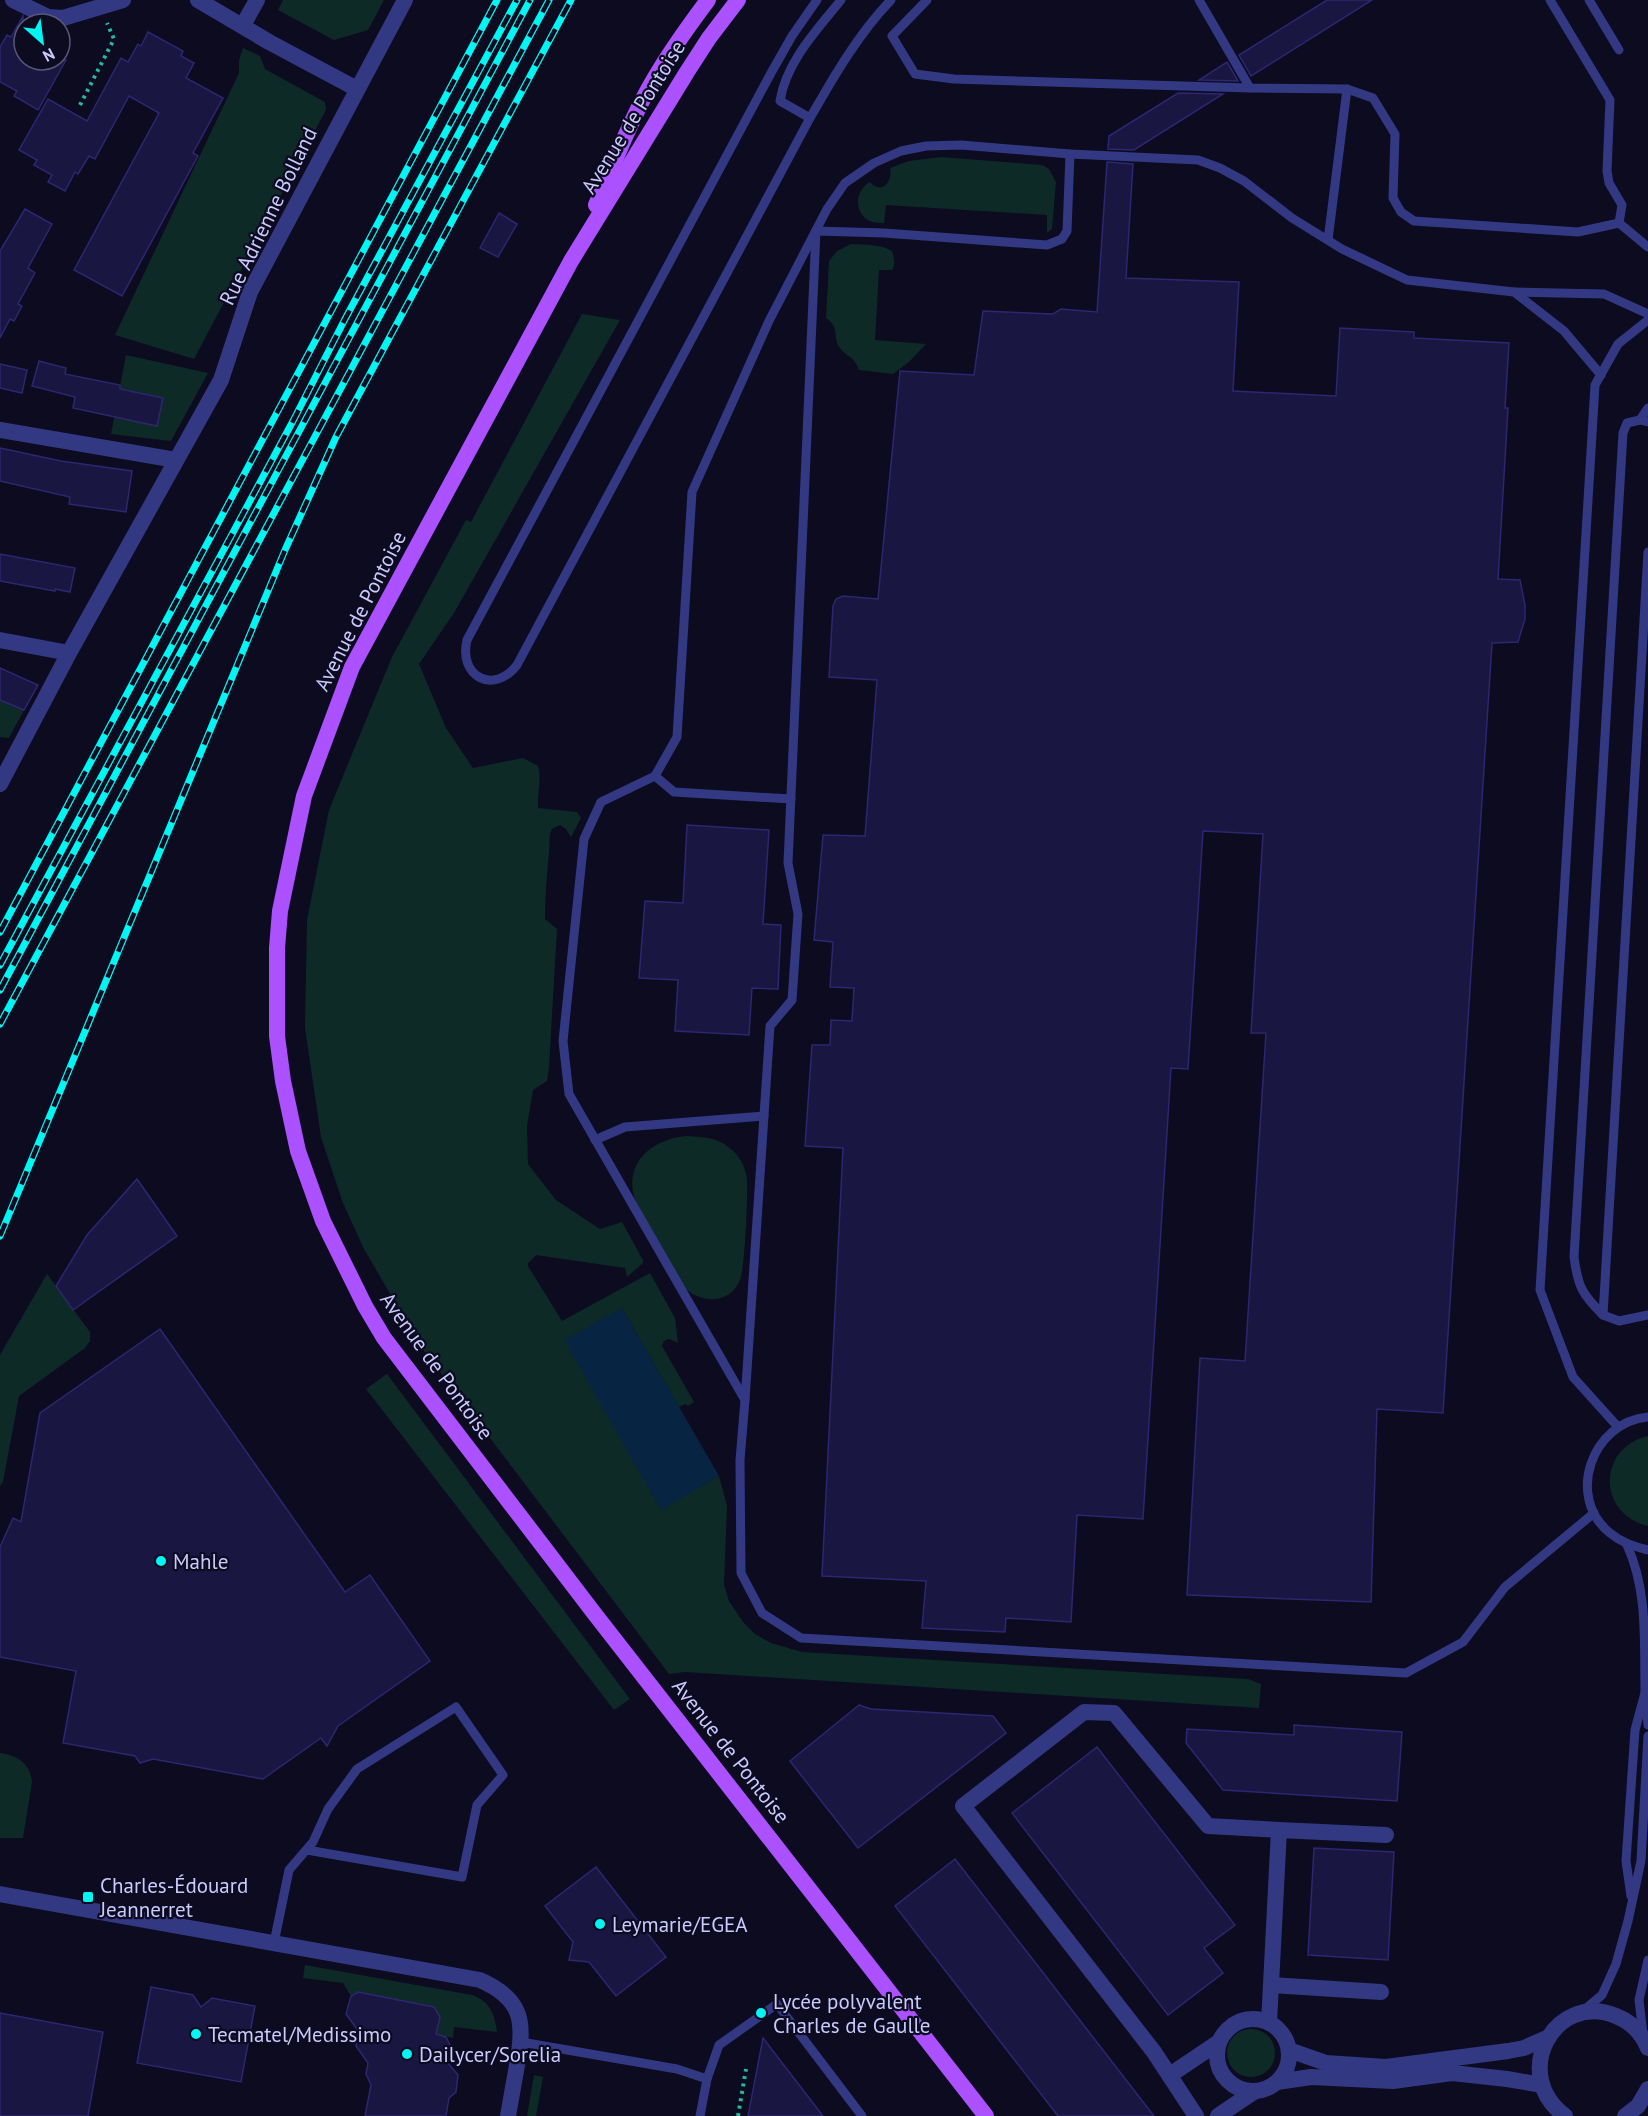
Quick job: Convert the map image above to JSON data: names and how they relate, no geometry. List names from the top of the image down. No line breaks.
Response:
{"streets":{"main road":["Avenue de Pontoise"],"street":["Rue Adrienne Bolland"]},"places":{"other":["Mahle","Leymarie/EGEA","Lycée polyvalent Charles de Gaulle","Tecmatel/Medissimo","Dailycer/Sorelia"],"transit":["Charles-Édouard Jeannerret"]},"north":"bottom right"}
